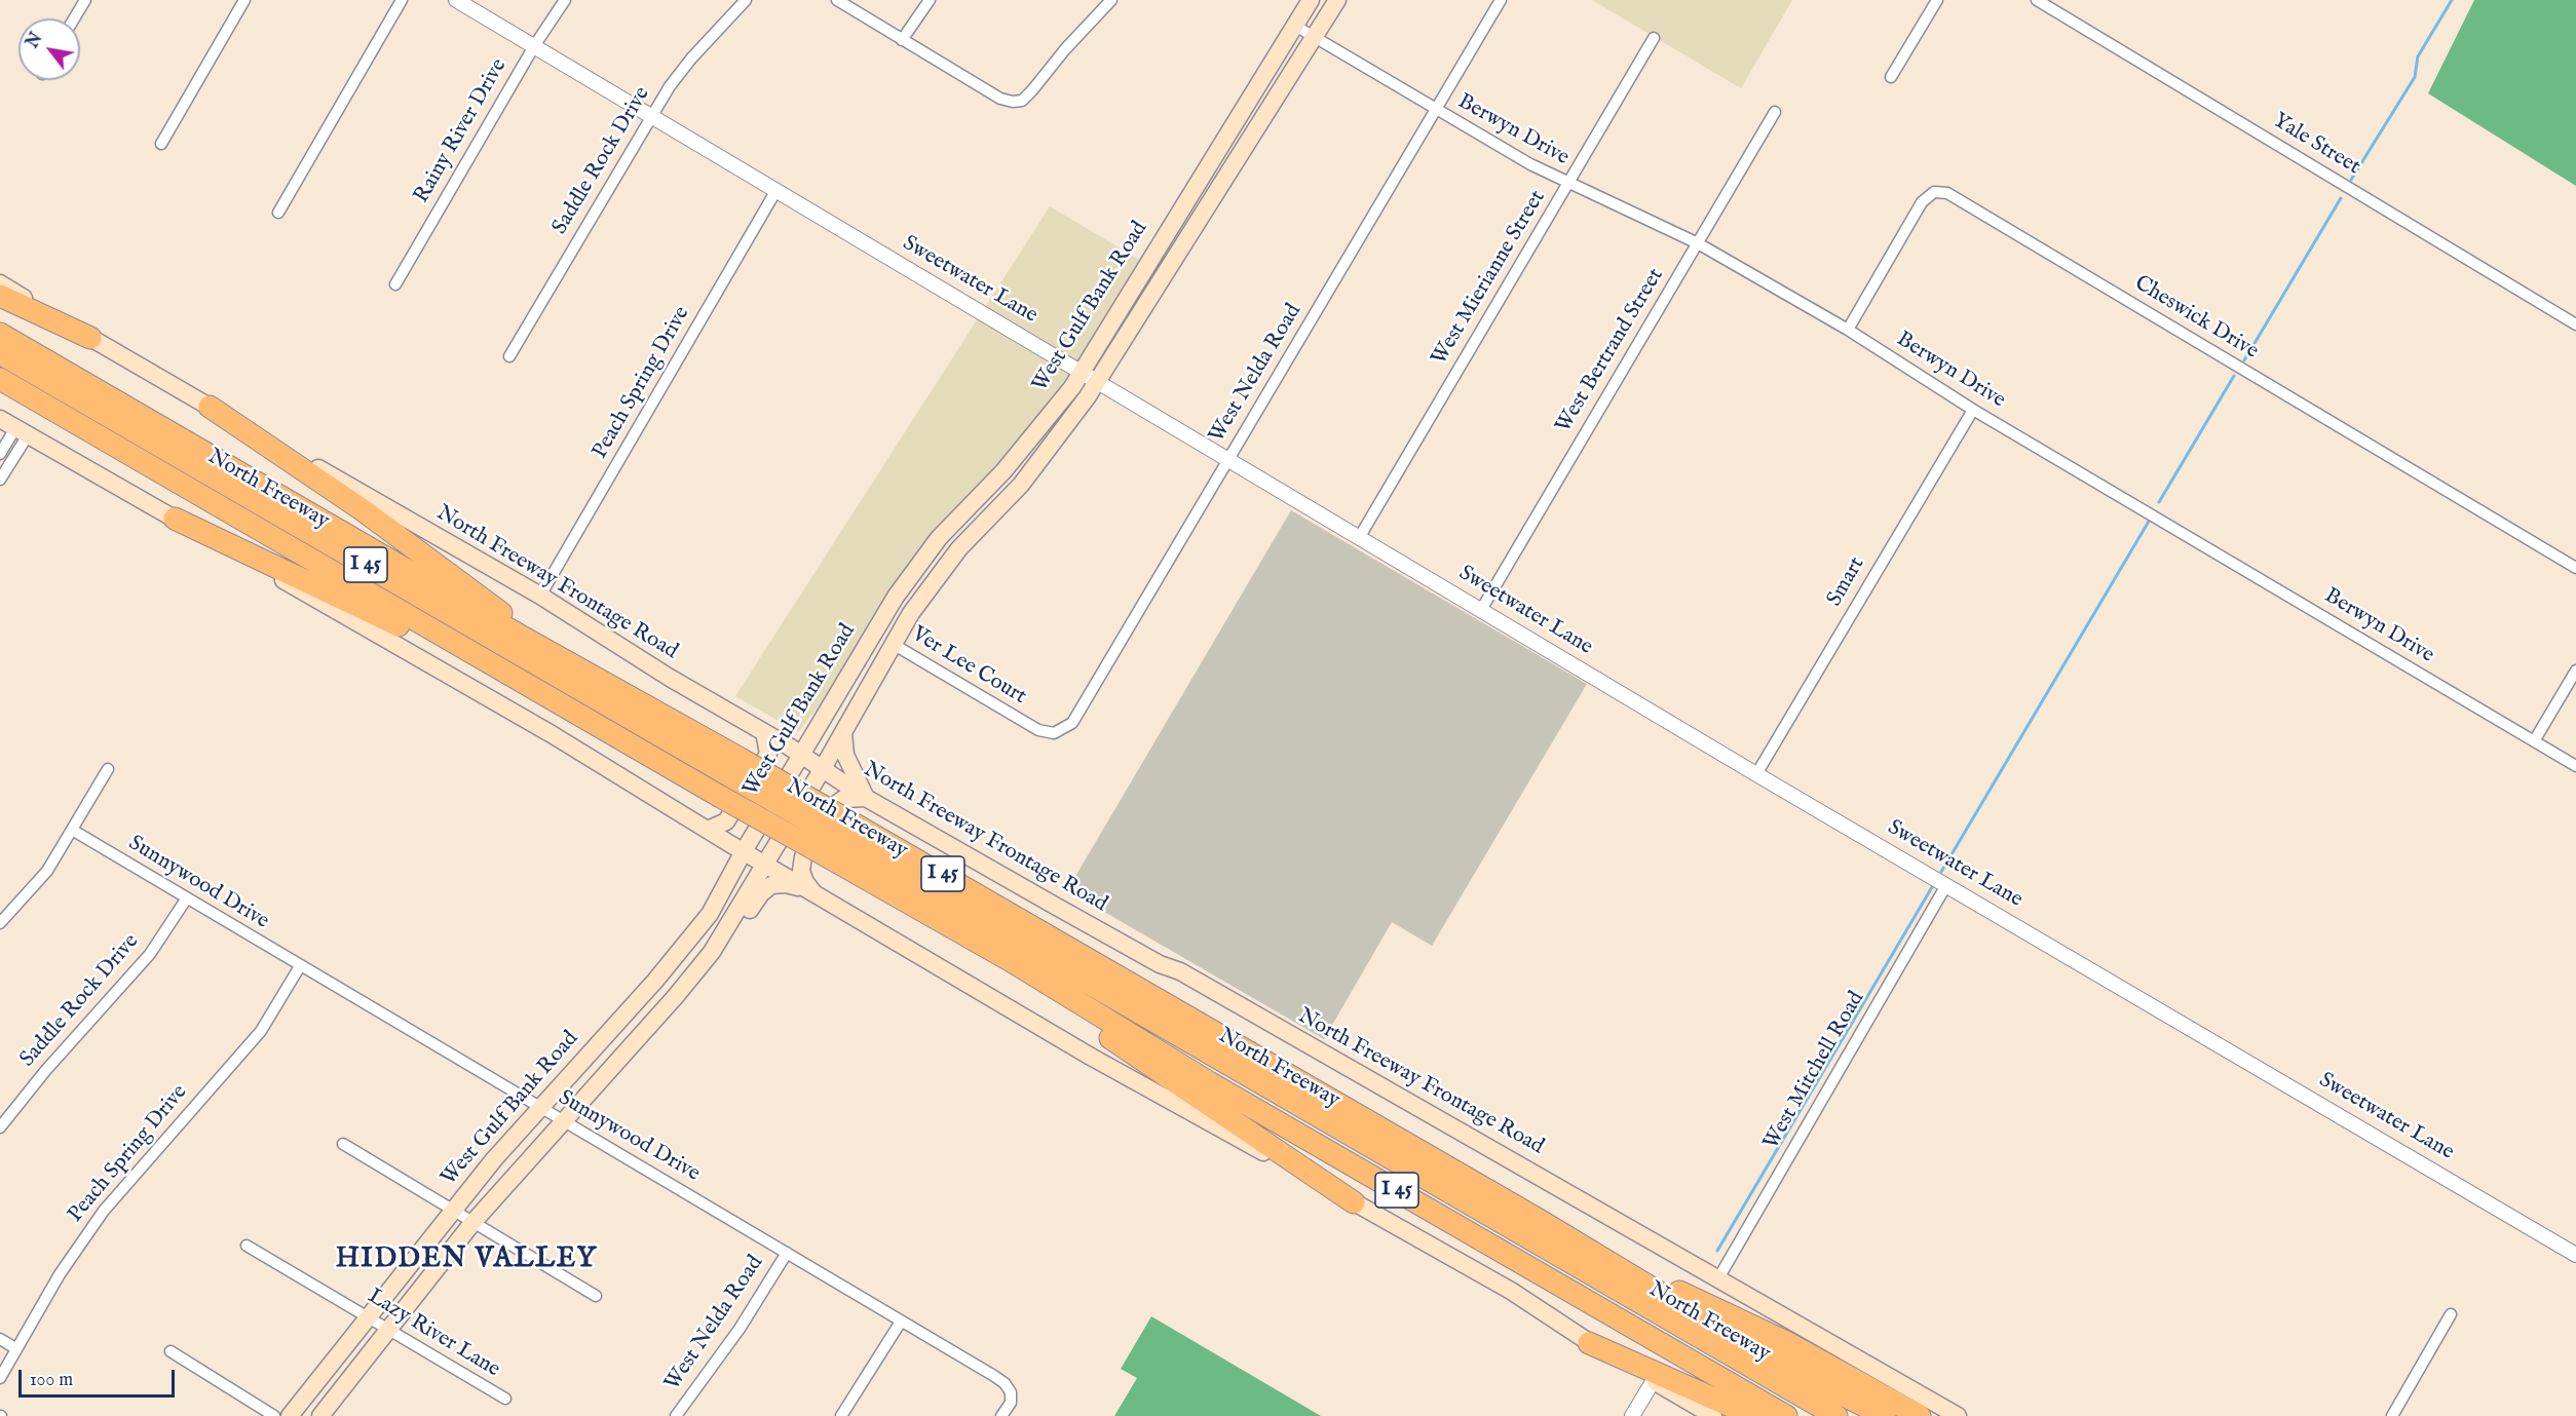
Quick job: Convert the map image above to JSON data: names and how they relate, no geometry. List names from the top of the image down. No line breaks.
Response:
{"streets":{"highway":["North Freeway","I 45"],"main road":["West Gulf Bank Road","North Freeway Frontage Road"],"street":["Berwyn Drive","Rainy River Drive","Yale Street","Saddle Rock Drive","West Mierianne Street","Sweetwater Lane","Cheswick Drive","West Bertrand Street","West Nelda Road","Peach Spring Drive","Smart","Ver Lee Court","Sunnywood Drive","West Mitchell Road","Lazy River Lane"]},"crossings":[["Berwyn Drive","West Mierianne Street"],["Berwyn Drive","West Gulf Bank Road"],["Berwyn Drive","Cheswick Drive"],["Berwyn Drive","West Bertrand Street"],["Berwyn Drive","West Nelda Road"],["Berwyn Drive","Smart"],["Rainy River Drive","Sweetwater Lane"],["Saddle Rock Drive","Sweetwater Lane"],["Saddle Rock Drive","Sunnywood Drive"],["West Mierianne Street","Sweetwater Lane"],["Sweetwater Lane","West Gulf Bank Road"],["Sweetwater Lane","West Bertrand Street"],["Sweetwater Lane","West Nelda Road"],["Sweetwater Lane","Peach Spring Drive"],["Sweetwater Lane","Smart"],["Sweetwater Lane","West Mitchell Road"],["West Gulf Bank Road","North Freeway Frontage Road"],["West Gulf Bank Road","Ver Lee Court"],["West Gulf Bank Road","Sunnywood Drive"],["West Gulf Bank Road","Lazy River Lane"],["West Nelda Road","Ver Lee Court"],["West Nelda Road","Sunnywood Drive"],["Peach Spring Drive","North Freeway Frontage Road"],["Peach Spring Drive","Sunnywood Drive"],["North Freeway Frontage Road","West Mitchell Road"]],"districts":["HIDDEN VALLEY"],"scale_bar":"100 m","north":"top left"}
